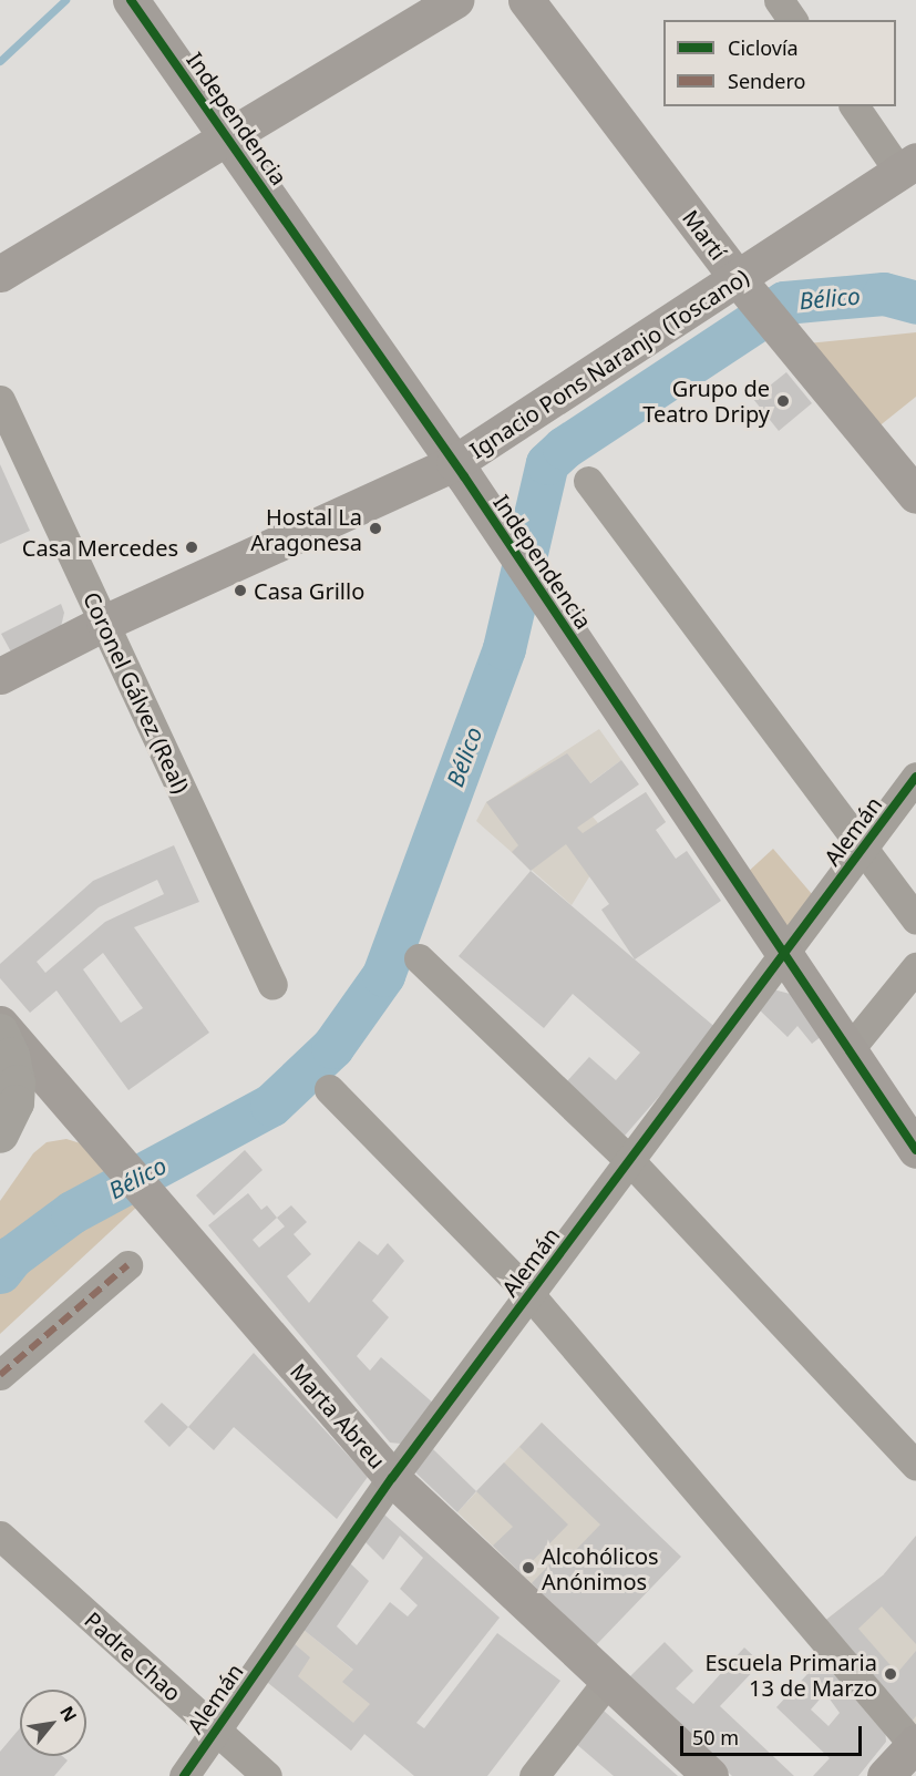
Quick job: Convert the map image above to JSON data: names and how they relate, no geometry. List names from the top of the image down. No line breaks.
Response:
{"streets":{"street":["Independencia","Martí","Ignacio Pons Naranjo (Toscano)","Coronel Gálvez (Real)","Alemán","Marta Abreu","Padre Chao"]},"crossings":[["Independencia","Ignacio Pons Naranjo (Toscano)"],["Independencia","Alemán"],["Martí","Ignacio Pons Naranjo (Toscano)"],["Ignacio Pons Naranjo (Toscano)","Coronel Gálvez (Real)"],["Alemán","Marta Abreu"],["Alemán","Padre Chao"]],"water":["Bélico"],"places":["Grupo de Teatro Dripy","Hostal La Aragonesa","Casa Mercedes","Casa Grillo","Alcohólicos Anónimos","Escuela Primaria 13 de Marzo"],"legend":["Ciclovía","Sendero"],"scale_bar":"50 m","north":"top right"}
